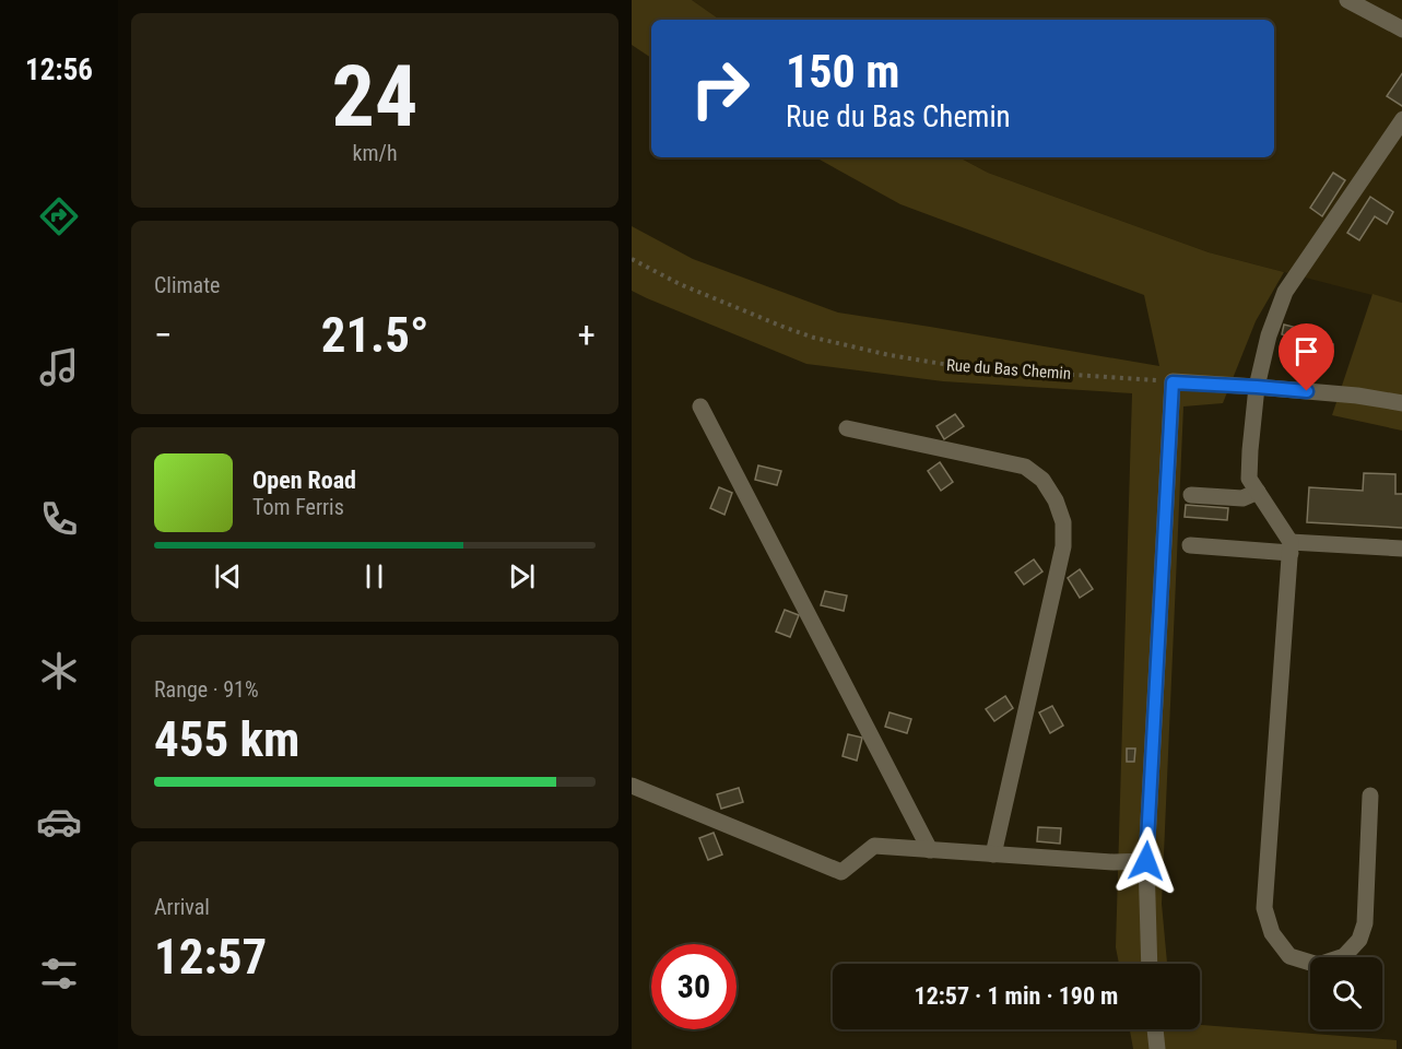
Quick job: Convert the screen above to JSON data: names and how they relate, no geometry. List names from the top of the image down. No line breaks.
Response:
{"streets":{"path":["Rue du Bas Chemin"]},"page":{"tabs":"12:56","tile":[["24","km/h"],"Climate",["Range · 91%","455 km"],["Arrival","12:57"]],"turn":["150 m","Rue du Bas Chemin"],"heat":["−","21.5°","+"],"song":["Open Road","Tom Ferris"],"limit":"30","trip":"12:57 · 1 min · 190 m"}}
